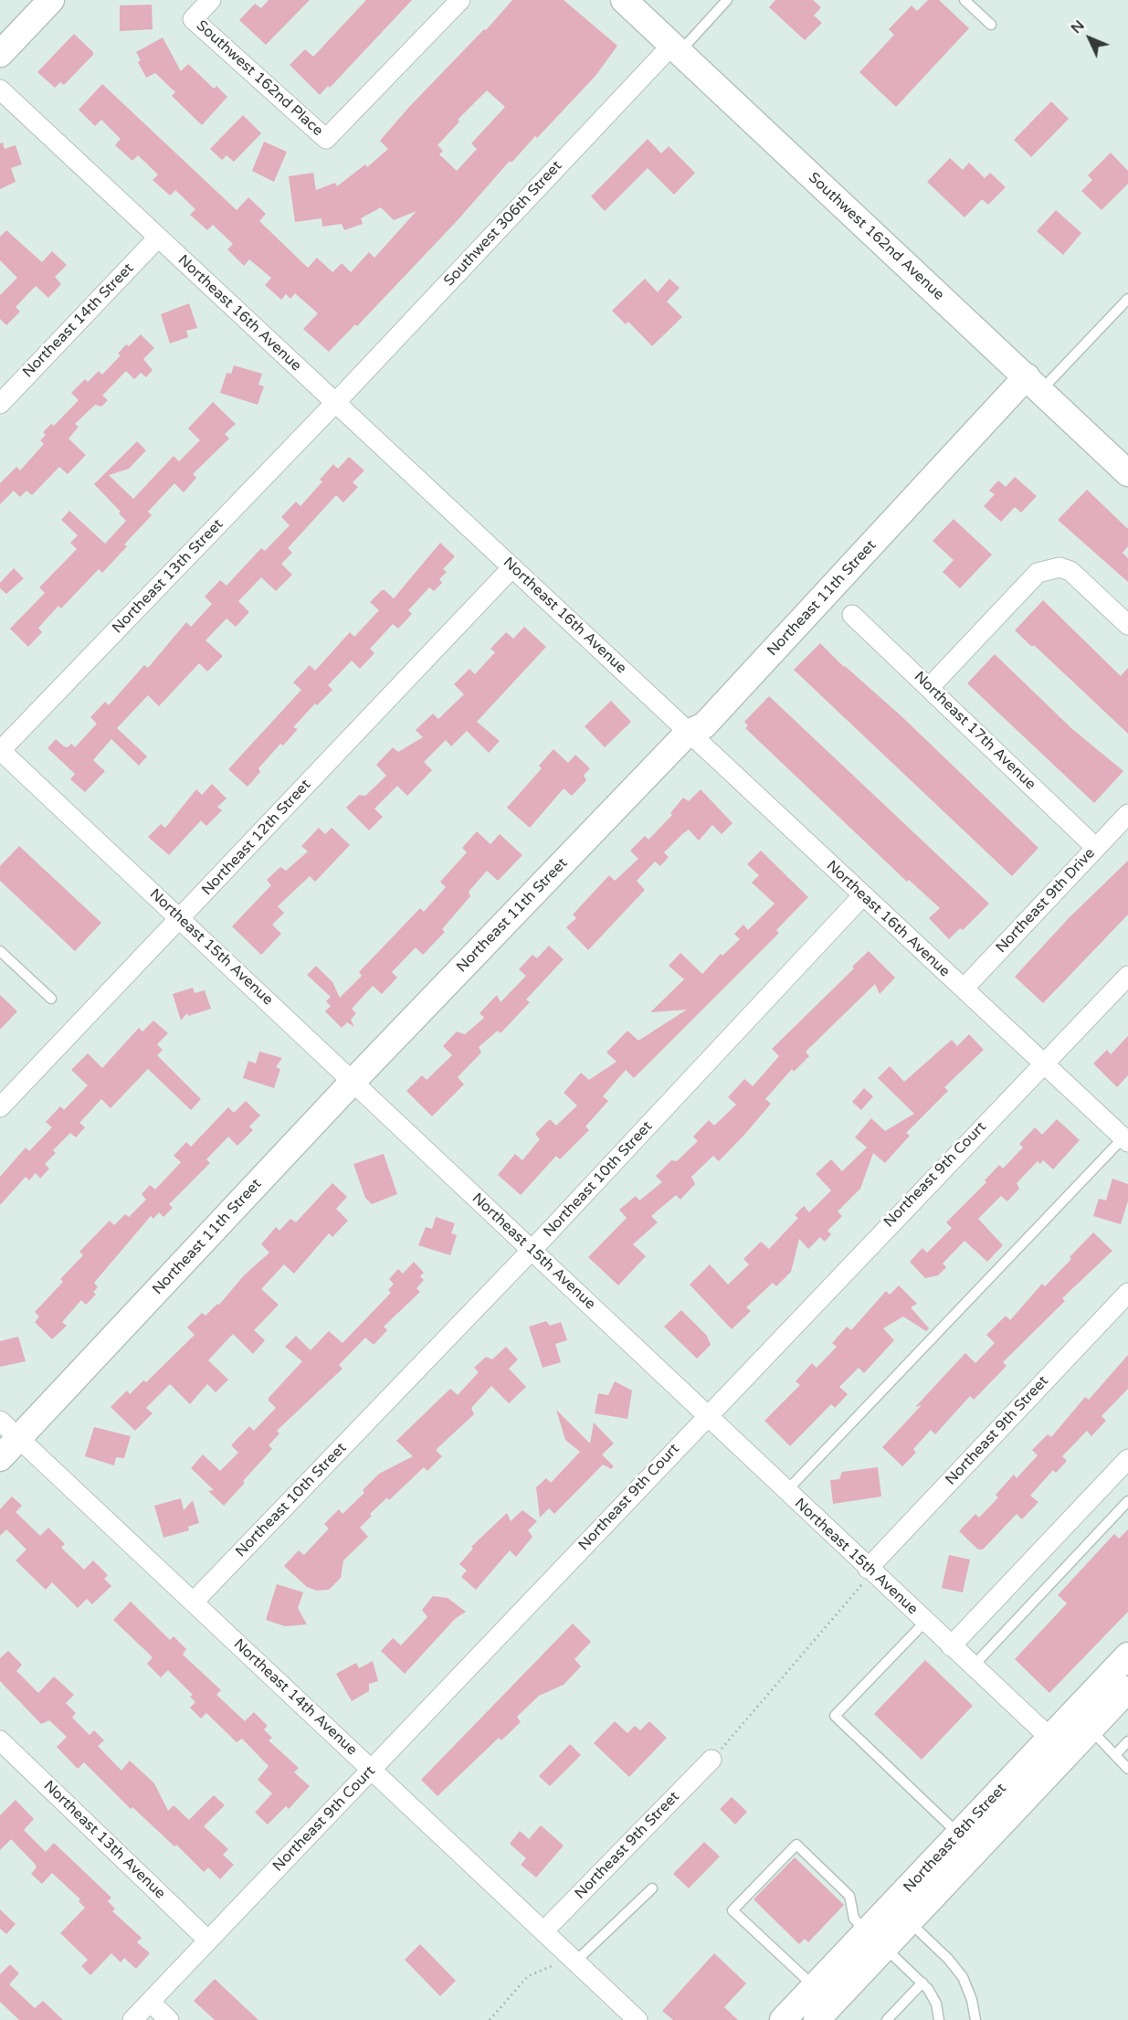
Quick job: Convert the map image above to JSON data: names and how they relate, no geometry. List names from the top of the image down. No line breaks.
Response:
{"streets":{"street":["Southwest 162nd Place","Southwest 306th Street","Southwest 162nd Avenue","Northeast 16th Avenue","Northeast 14th Street","Northeast 13th Street","Northeast 11th Street","Northeast 17th Avenue","Northeast 12th Street","Northeast 9th Drive","Northeast 15th Avenue","Northeast 9th Court","Northeast 10th Street","Northeast 9th Street","Northeast 14th Avenue","Northeast 8th Street","Northeast 13th Avenue"]},"crossings":[["Southwest 306th Street","Southwest 162nd Avenue"],["Southwest 306th Street","Northeast 16th Avenue"],["Southwest 306th Street","Northeast 13th Street"],["Southwest 162nd Avenue","Northeast 11th Street"],["Northeast 16th Avenue","Northeast 14th Street"],["Northeast 16th Avenue","Northeast 13th Street"],["Northeast 16th Avenue","Northeast 11th Street"],["Northeast 16th Avenue","Northeast 12th Street"],["Northeast 16th Avenue","Northeast 9th Drive"],["Northeast 16th Avenue","Northeast 9th Court"],["Northeast 16th Avenue","Northeast 10th Street"],["Northeast 13th Street","Northeast 15th Avenue"],["Northeast 11th Street","Northeast 15th Avenue"],["Northeast 11th Street","Northeast 14th Avenue"],["Northeast 17th Avenue","Northeast 9th Drive"],["Northeast 12th Street","Northeast 15th Avenue"],["Northeast 15th Avenue","Northeast 9th Court"],["Northeast 15th Avenue","Northeast 10th Street"],["Northeast 15th Avenue","Northeast 9th Street"],["Northeast 15th Avenue","Northeast 8th Street"],["Northeast 9th Court","Northeast 14th Avenue"],["Northeast 9th Court","Northeast 13th Avenue"],["Northeast 10th Street","Northeast 14th Avenue"],["Northeast 9th Street","Northeast 14th Avenue"]],"north":"top left"}
